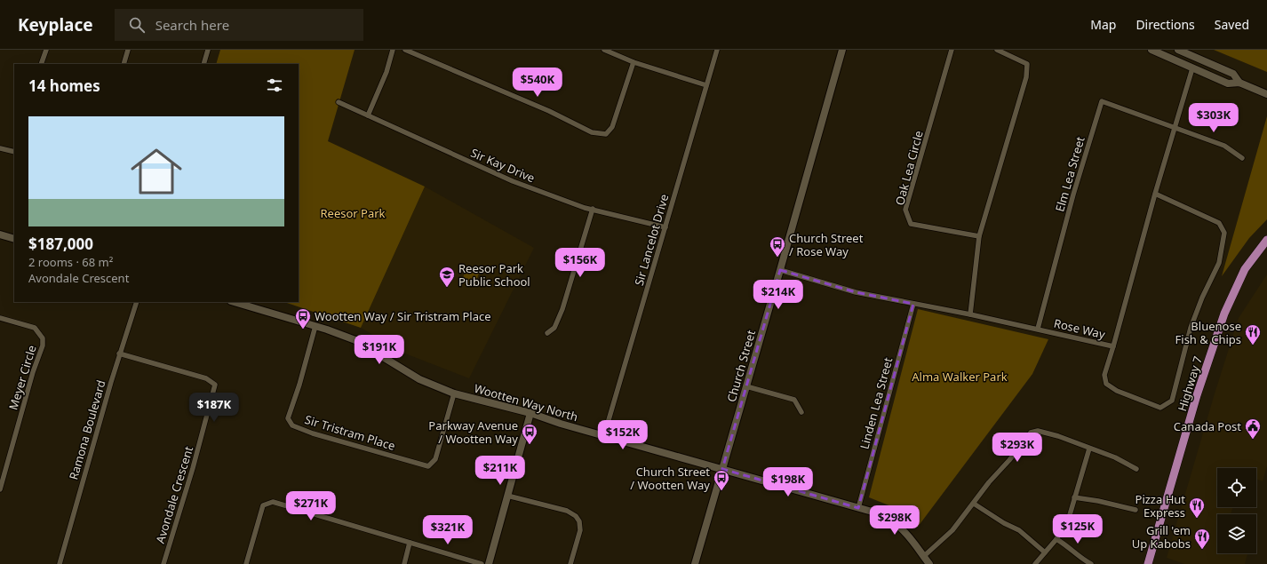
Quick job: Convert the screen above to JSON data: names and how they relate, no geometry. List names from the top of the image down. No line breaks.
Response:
{"streets":{"main road":["Highway 7"],"street":["Sir Kay Drive","Oak Lea Circle","Elm Lea Street","Sir Lancelot Drive","Rose Way","Church Street","Meyer Circle","Wootten Way North","Linden Lea Street","Ramona Boulevard","Sir Tristram Place","Avondale Crescent"]},"crossings":[["Sir Kay Drive","Sir Lancelot Drive"],["Elm Lea Street","Rose Way"],["Sir Lancelot Drive","Wootten Way North"],["Rose Way","Church Street"],["Rose Way","Linden Lea Street"],["Church Street","Wootten Way North"],["Wootten Way North","Linden Lea Street"],["Wootten Way North","Sir Tristram Place"],["Ramona Boulevard","Avondale Crescent"]],"parks":["Reesor Park","Alma Walker Park"],"places":{"bus stop":["Church Street / Rose Way","Wootten Way / Sir Tristram Place","Parkway Avenue / Wootten Way","Church Street / Wootten Way"],"school or university":["Reesor Park Public School"],"restaurant":["Bluenose Fish & Chips","Pizza Hut Express","Grill 'em Up Kabobs"],"public building":["Canada Post"]},"page":{"header":"Keyplace","search":"Search here","nav":["Map","Directions","Saved"],"heading":"14 homes","price":["$540K","$303K","$156K","$214K","$191K","$187K","$152K","$293K","$211K","$198K","$271K","$298K","$125K","$321K"],"list":[{"name":"$187,000","note":"2 rooms · 68 m² · Avondale Crescent"}]}}
